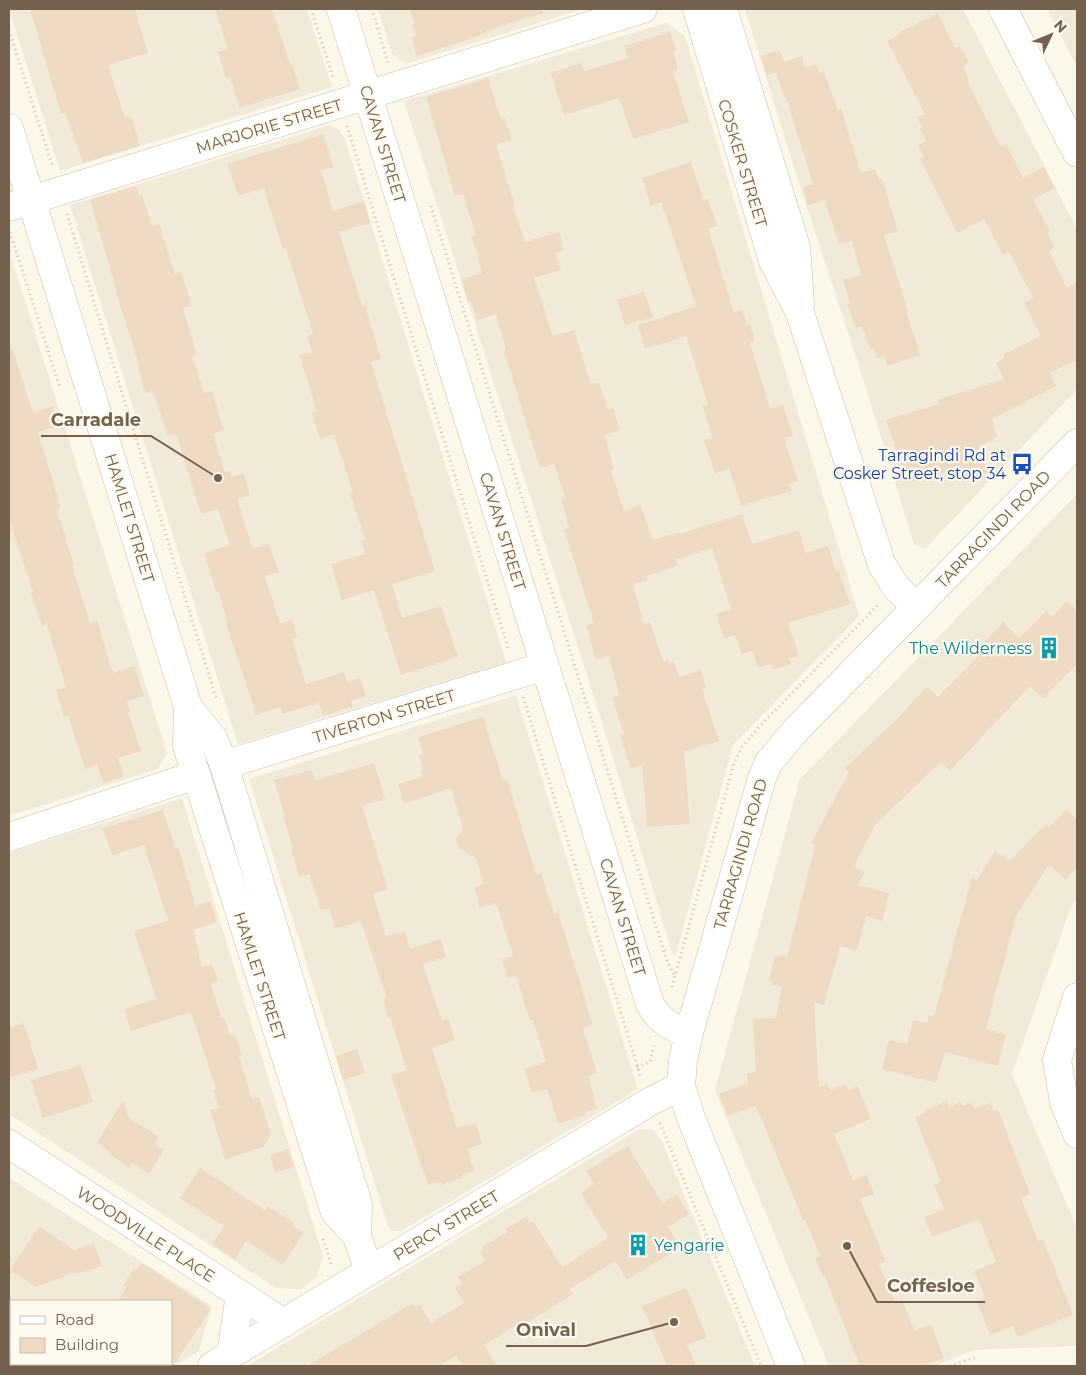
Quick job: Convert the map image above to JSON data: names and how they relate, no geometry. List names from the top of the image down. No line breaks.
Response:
{"streets":{"street":["MARJORIE STREET","CAVAN STREET","COSKER STREET","HAMLET STREET","TARRAGINDI ROAD","TIVERTON STREET","PERCY STREET","WOODVILLE PLACE"]},"crossings":[["MARJORIE STREET","CAVAN STREET"],["MARJORIE STREET","HAMLET STREET"],["CAVAN STREET","TARRAGINDI ROAD"],["CAVAN STREET","TIVERTON STREET"],["COSKER STREET","TARRAGINDI ROAD"],["HAMLET STREET","TIVERTON STREET"],["HAMLET STREET","PERCY STREET"],["TARRAGINDI ROAD","PERCY STREET"],["PERCY STREET","WOODVILLE PLACE"]],"places":{"bus stop":["Tarragindi Rd at Cosker Street, stop 34"],"other":["Carradale","Coffesloe","Onival"],"building":["The Wilderness","Yengarie"]},"legend":["Road","Building"],"north":"top right"}
